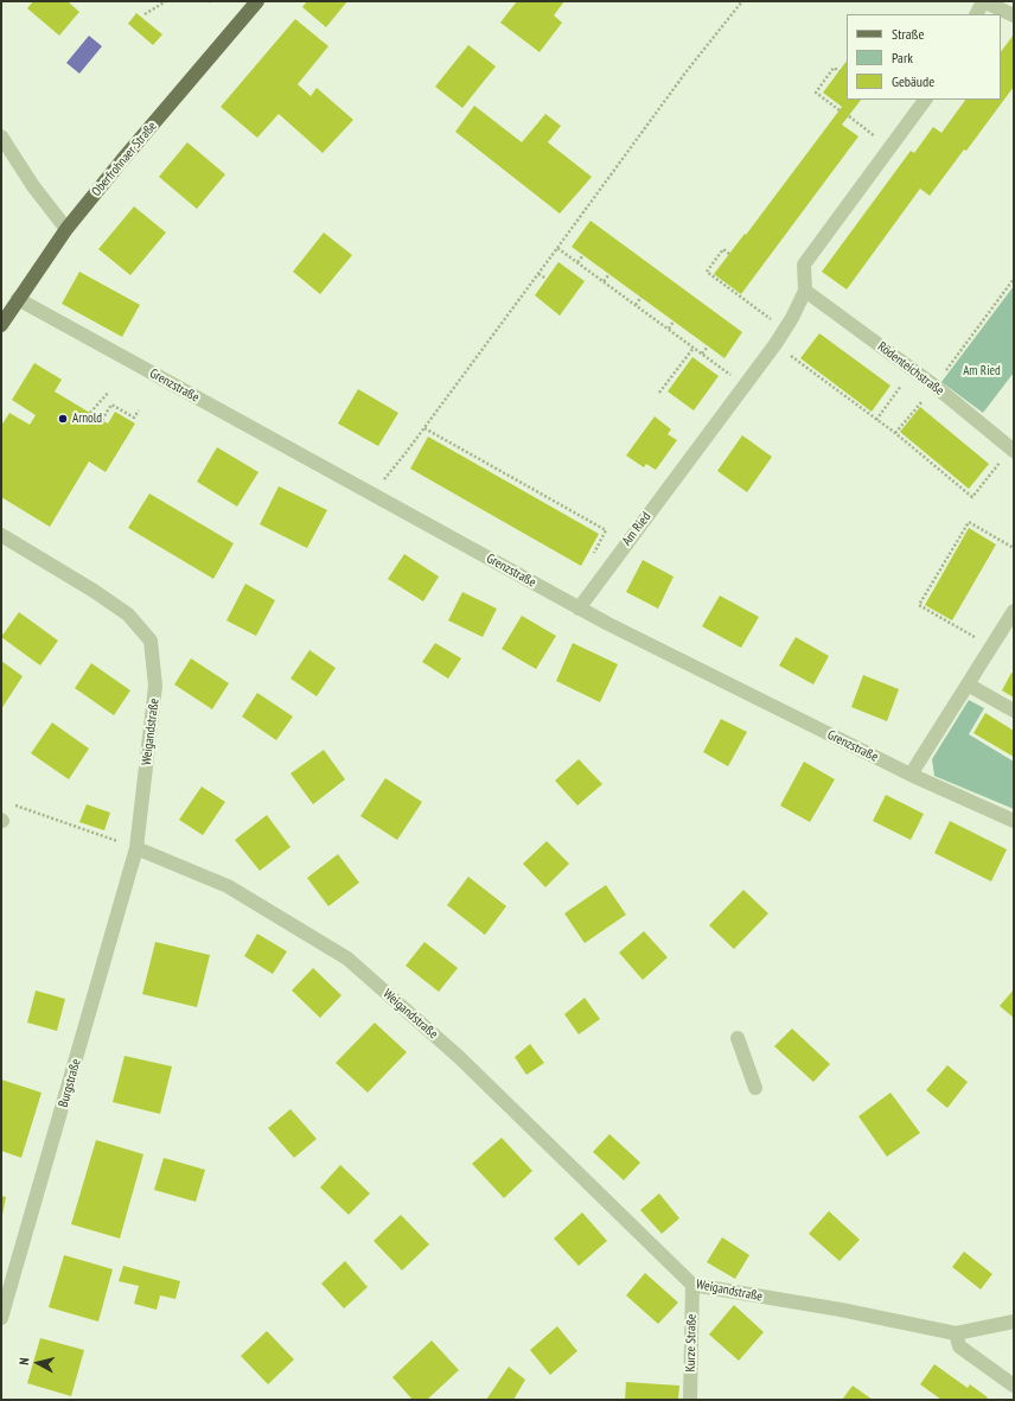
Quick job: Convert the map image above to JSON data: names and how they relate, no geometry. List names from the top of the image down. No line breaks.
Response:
{"streets":{"main road":["Oberfrohnaer Straße"],"street":["Rödenteichstraße","Grenzstraße","Am Ried","Weigandstraße","Burgstraße","Kurze Straße"]},"crossings":[["Oberfrohnaer Straße","Grenzstraße"],["Rödenteichstraße","Am Ried"],["Grenzstraße","Am Ried"],["Weigandstraße","Burgstraße"],["Weigandstraße","Kurze Straße"]],"parks":["Am Ried"],"places":["Arnold"],"legend":["Straße","Park","Gebäude"],"north":"left"}
